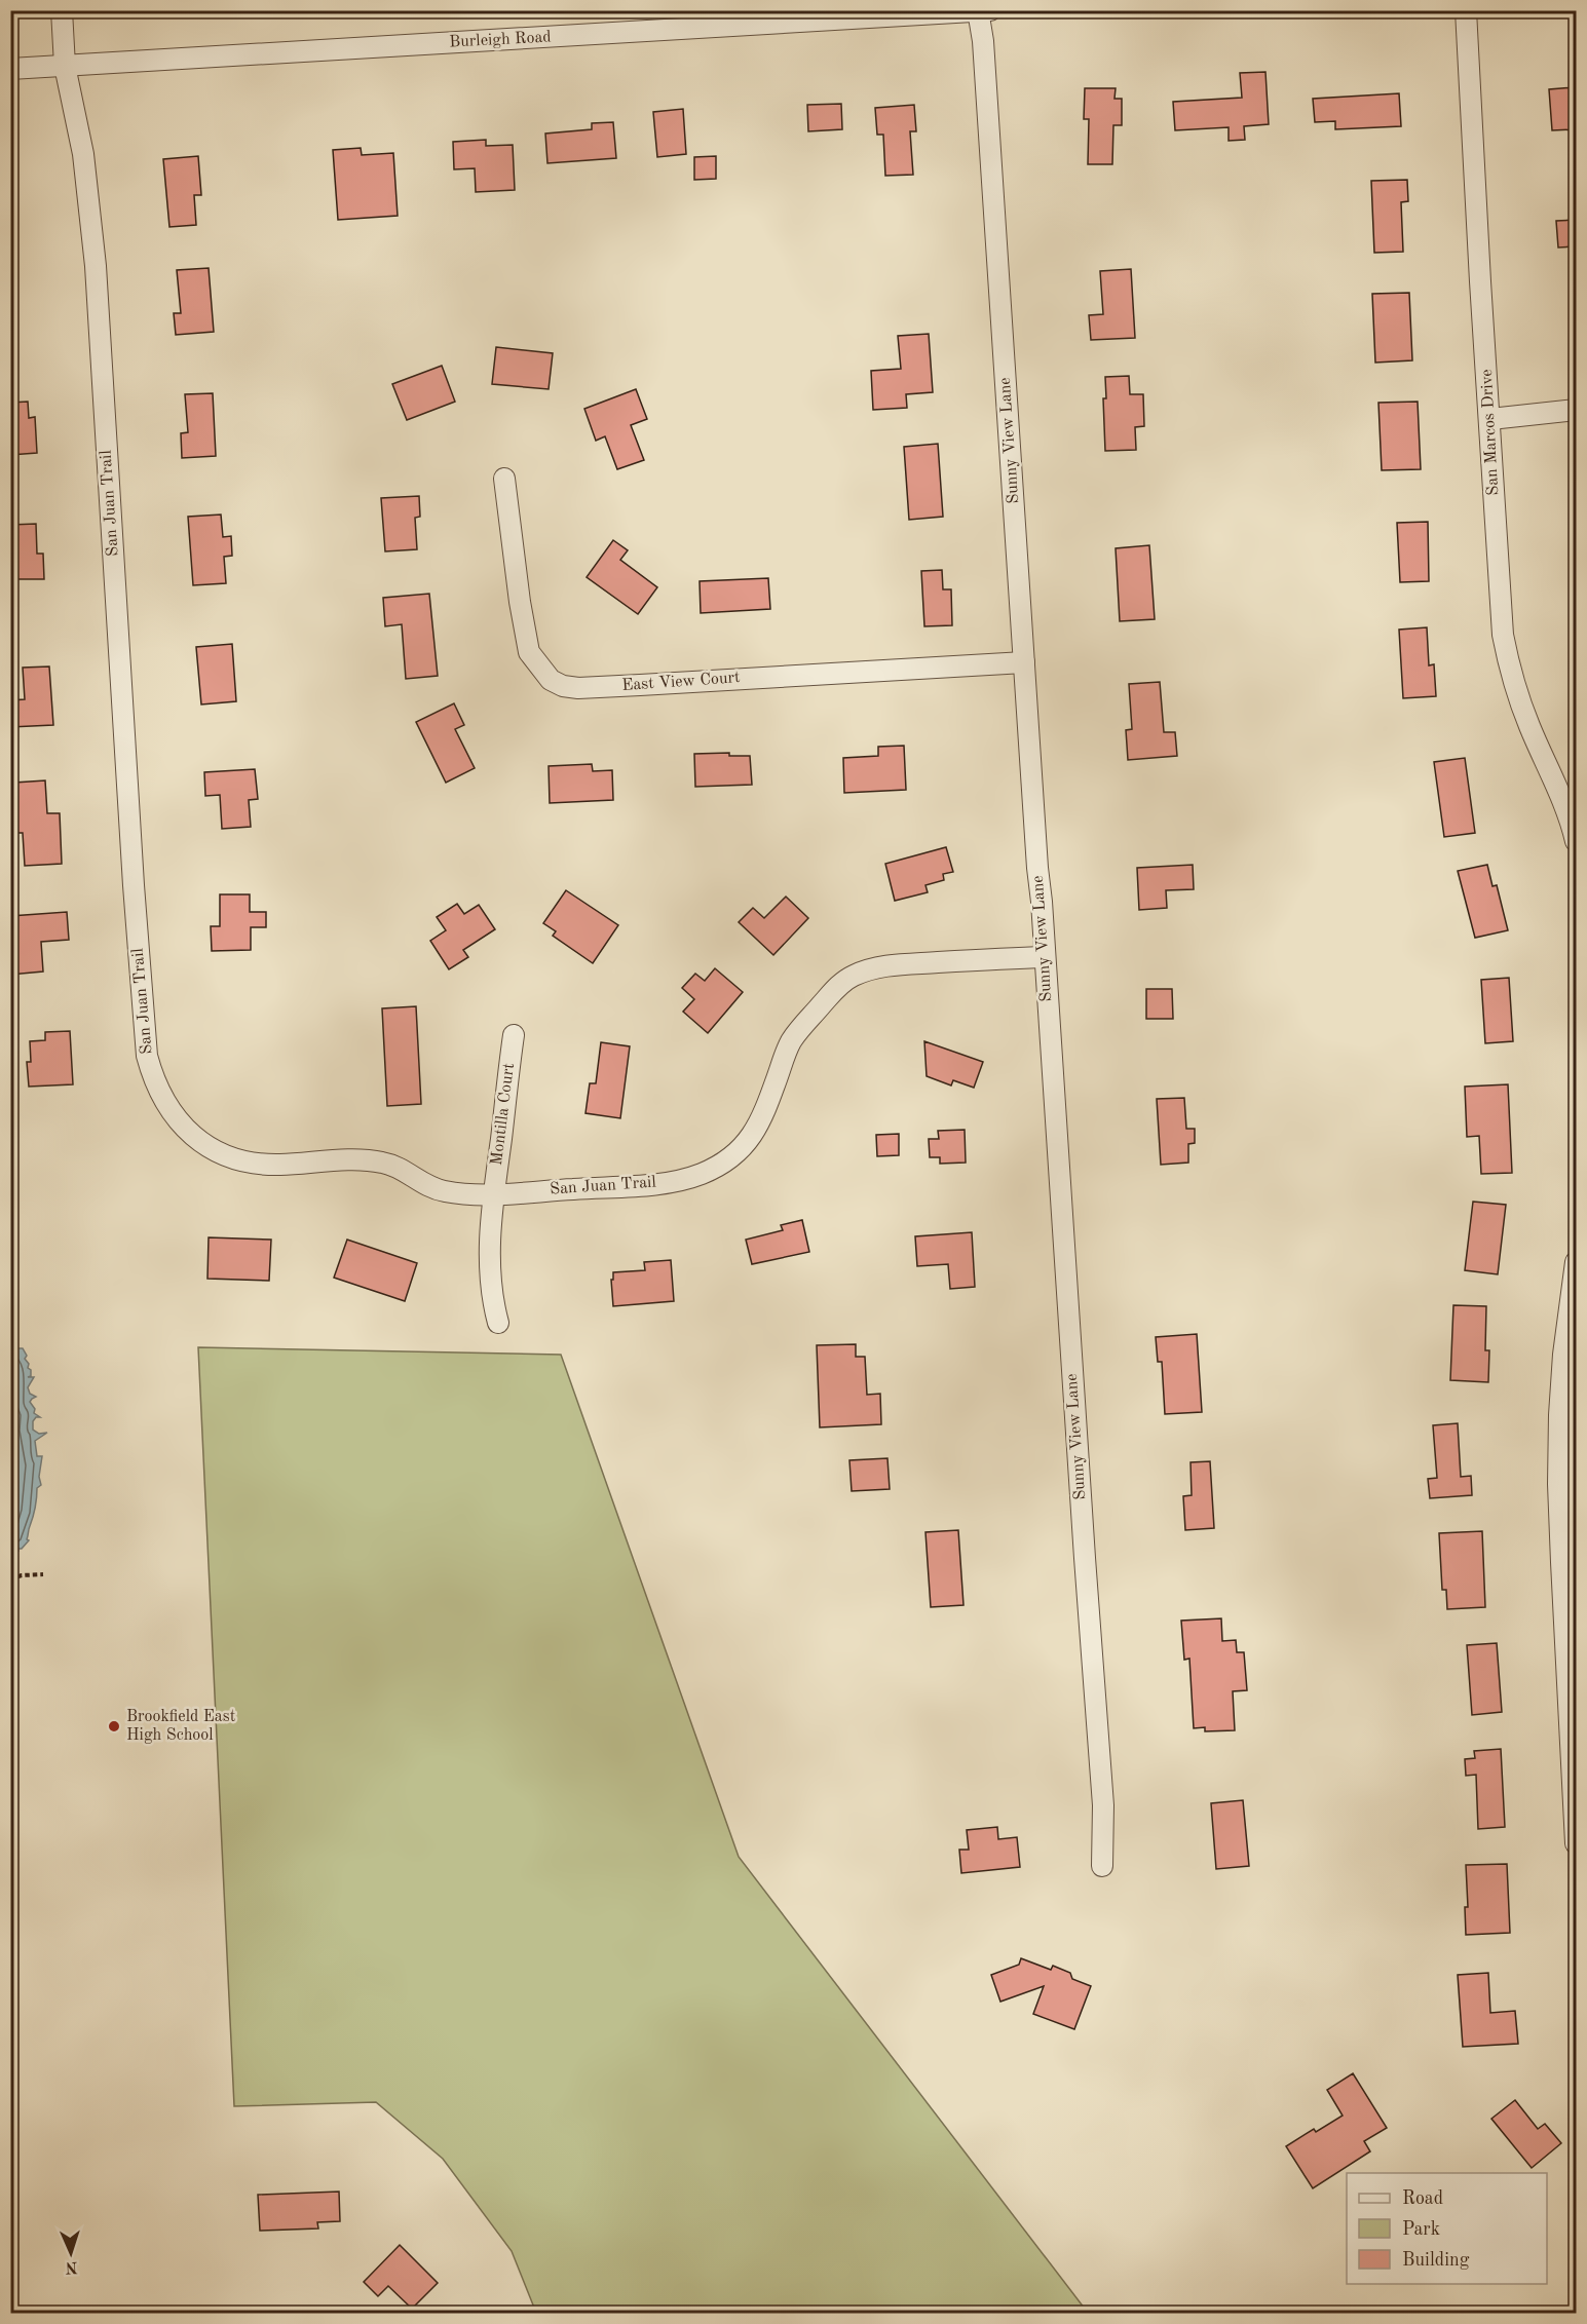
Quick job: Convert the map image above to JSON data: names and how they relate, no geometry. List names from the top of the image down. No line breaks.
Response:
{"streets":{"street":["Burleigh Road","San Marcos Drive","Sunny View Lane","San Juan Trail","East View Court","Montilla Court"]},"crossings":[["Burleigh Road","Sunny View Lane"],["Burleigh Road","San Juan Trail"],["Sunny View Lane","San Juan Trail"],["Sunny View Lane","East View Court"],["San Juan Trail","Montilla Court"]],"places":["Brookfield East High School"],"legend":["Road","Park","Building"],"north":"bottom"}
